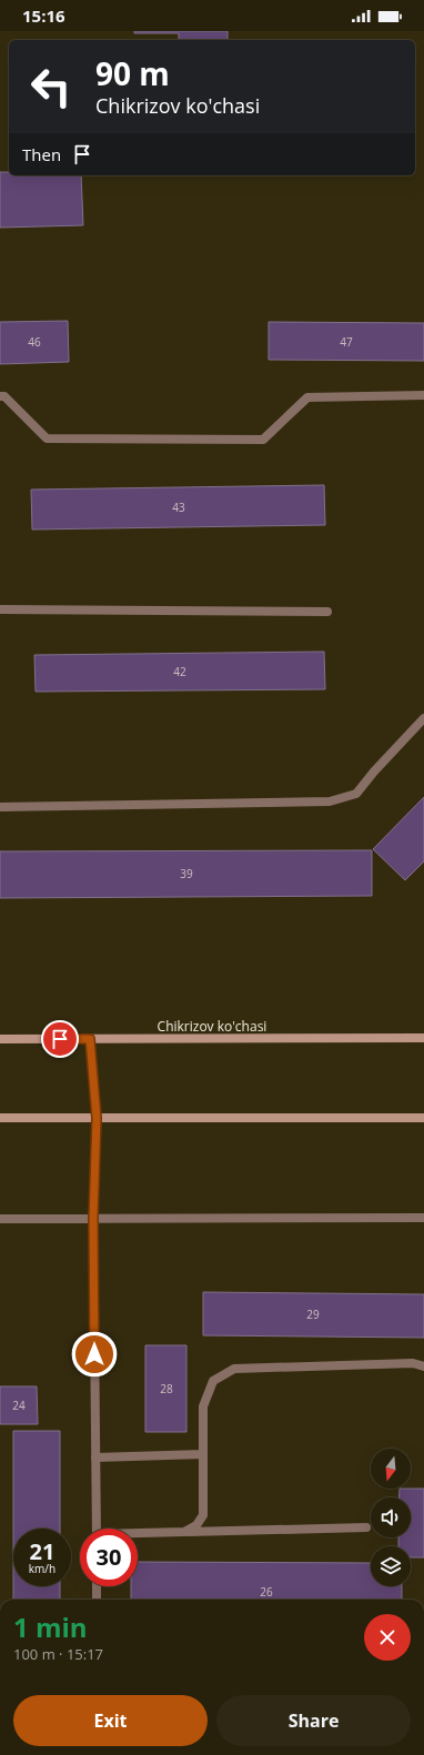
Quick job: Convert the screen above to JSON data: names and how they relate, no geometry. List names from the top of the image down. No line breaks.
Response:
{"streets":{"main road":["Chikrizov ko'chasi"]},"house_numbers":["46","47","43","42","39","29","28","24","26"],"north":"bottom","page":{"status":"15:16","turn":["90 m","Chikrizov ko'chasi"],"then":"Then","speed":"21 km/h","limit":"30","heading":["1 min","100 m · 15:17"],"buttons":["Exit","Share"]}}
